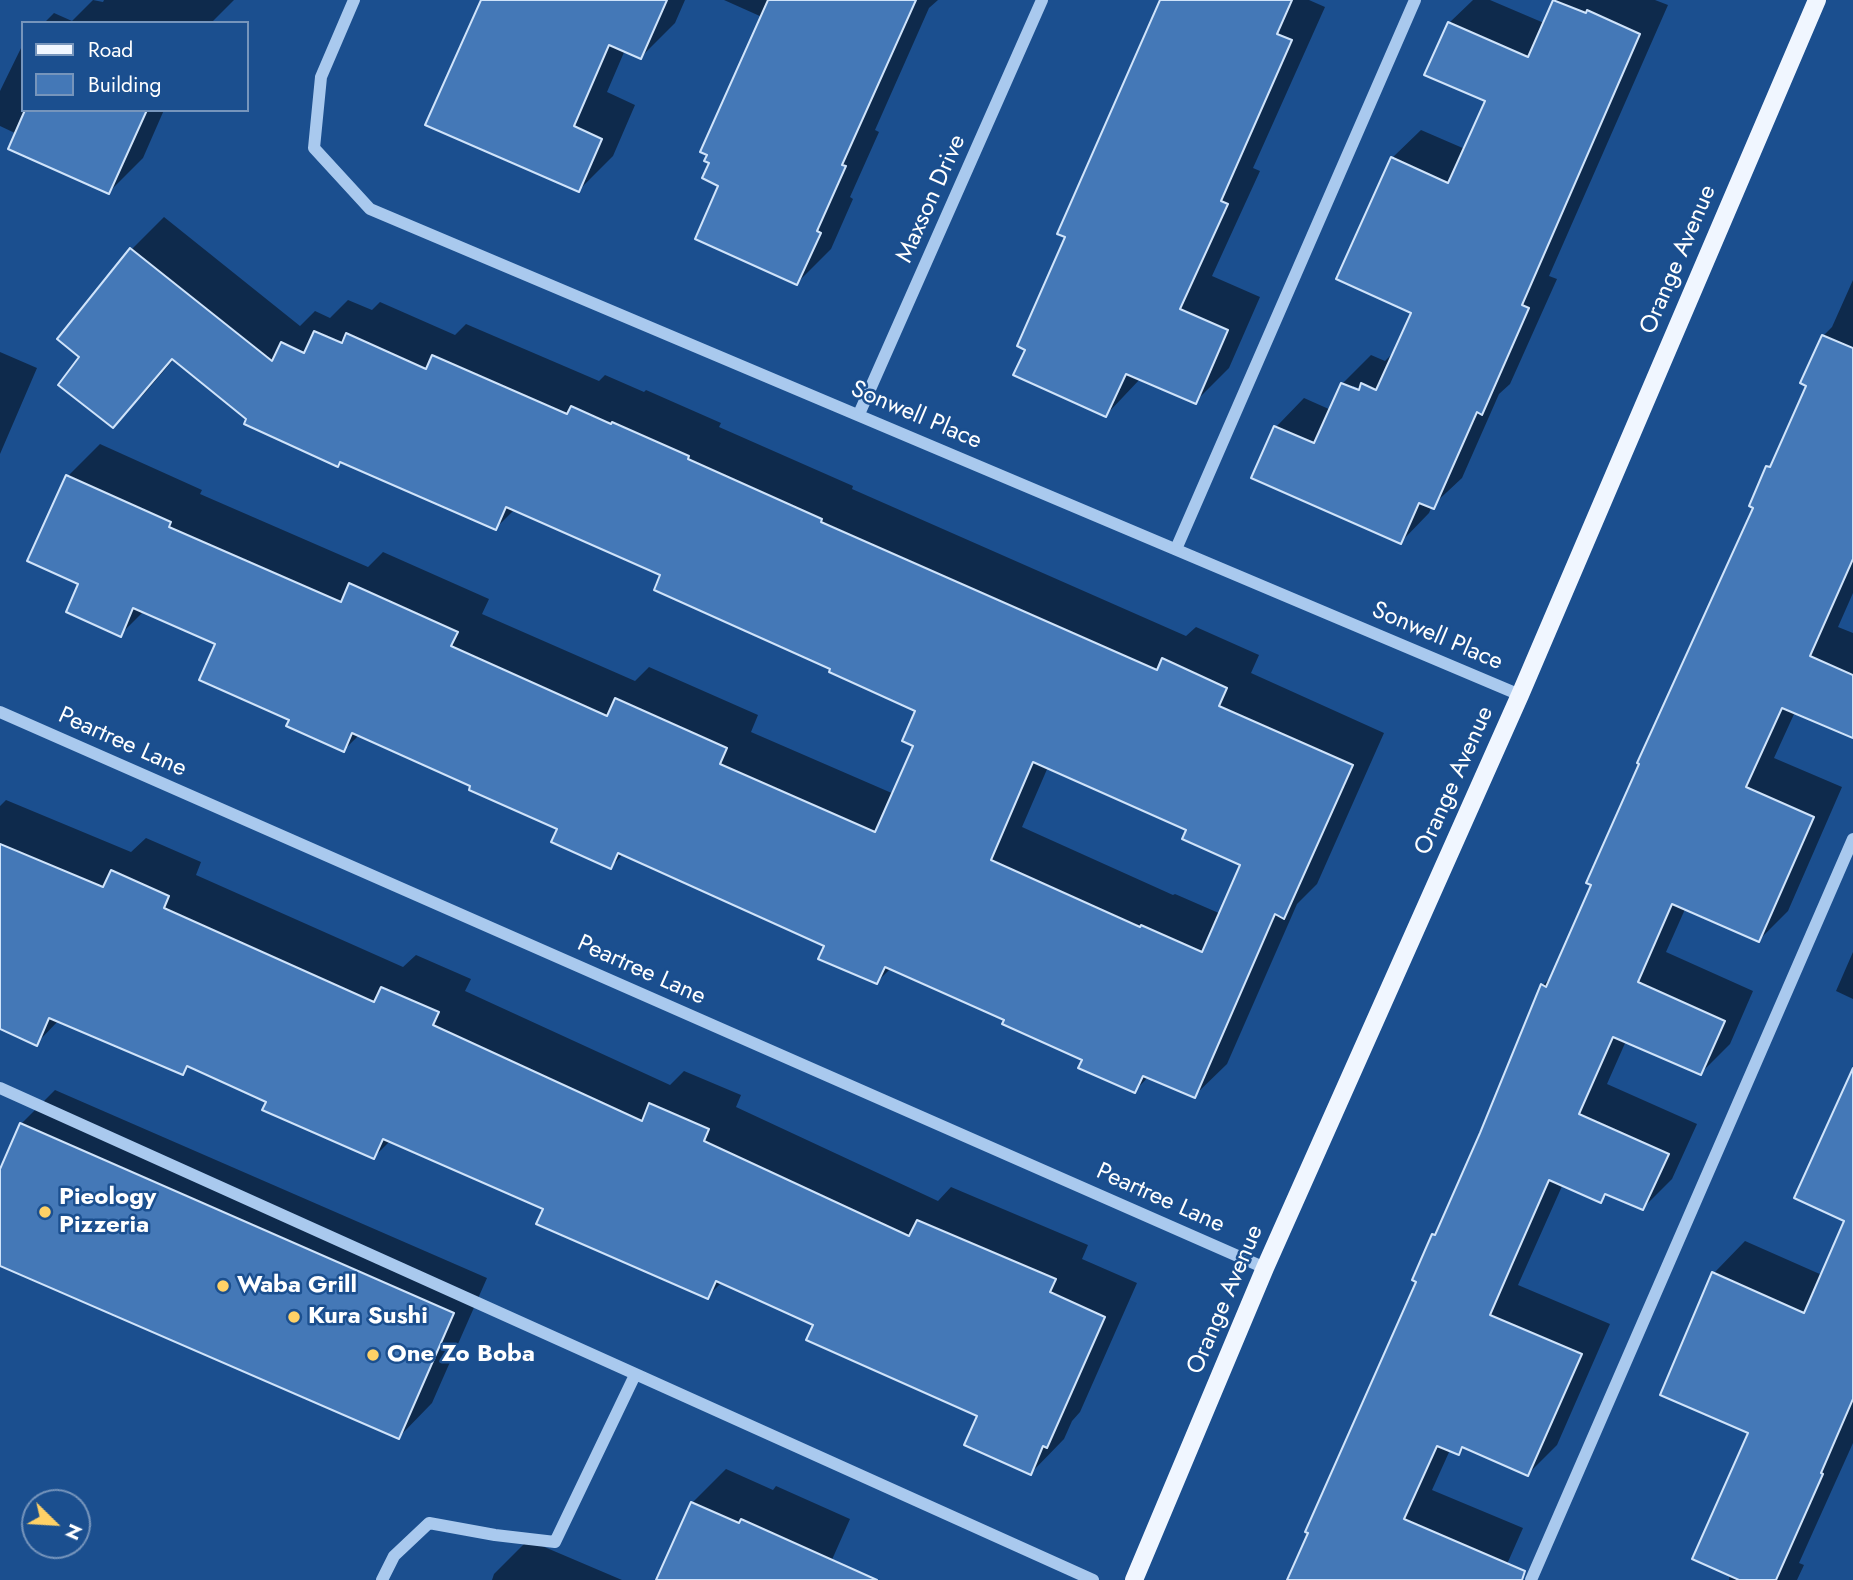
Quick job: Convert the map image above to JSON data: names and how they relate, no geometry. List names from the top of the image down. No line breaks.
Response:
{"streets":{"main road":["Orange Avenue"],"street":["Maxson Drive","Sonwell Place","Peartree Lane"]},"crossings":[["Maxson Drive","Sonwell Place"],["Orange Avenue","Sonwell Place"],["Orange Avenue","Peartree Lane"]],"places":["Pieology Pizzeria","Waba Grill","Kura Sushi","One Zo Boba"],"legend":["Road","Building"],"north":"bottom right"}
